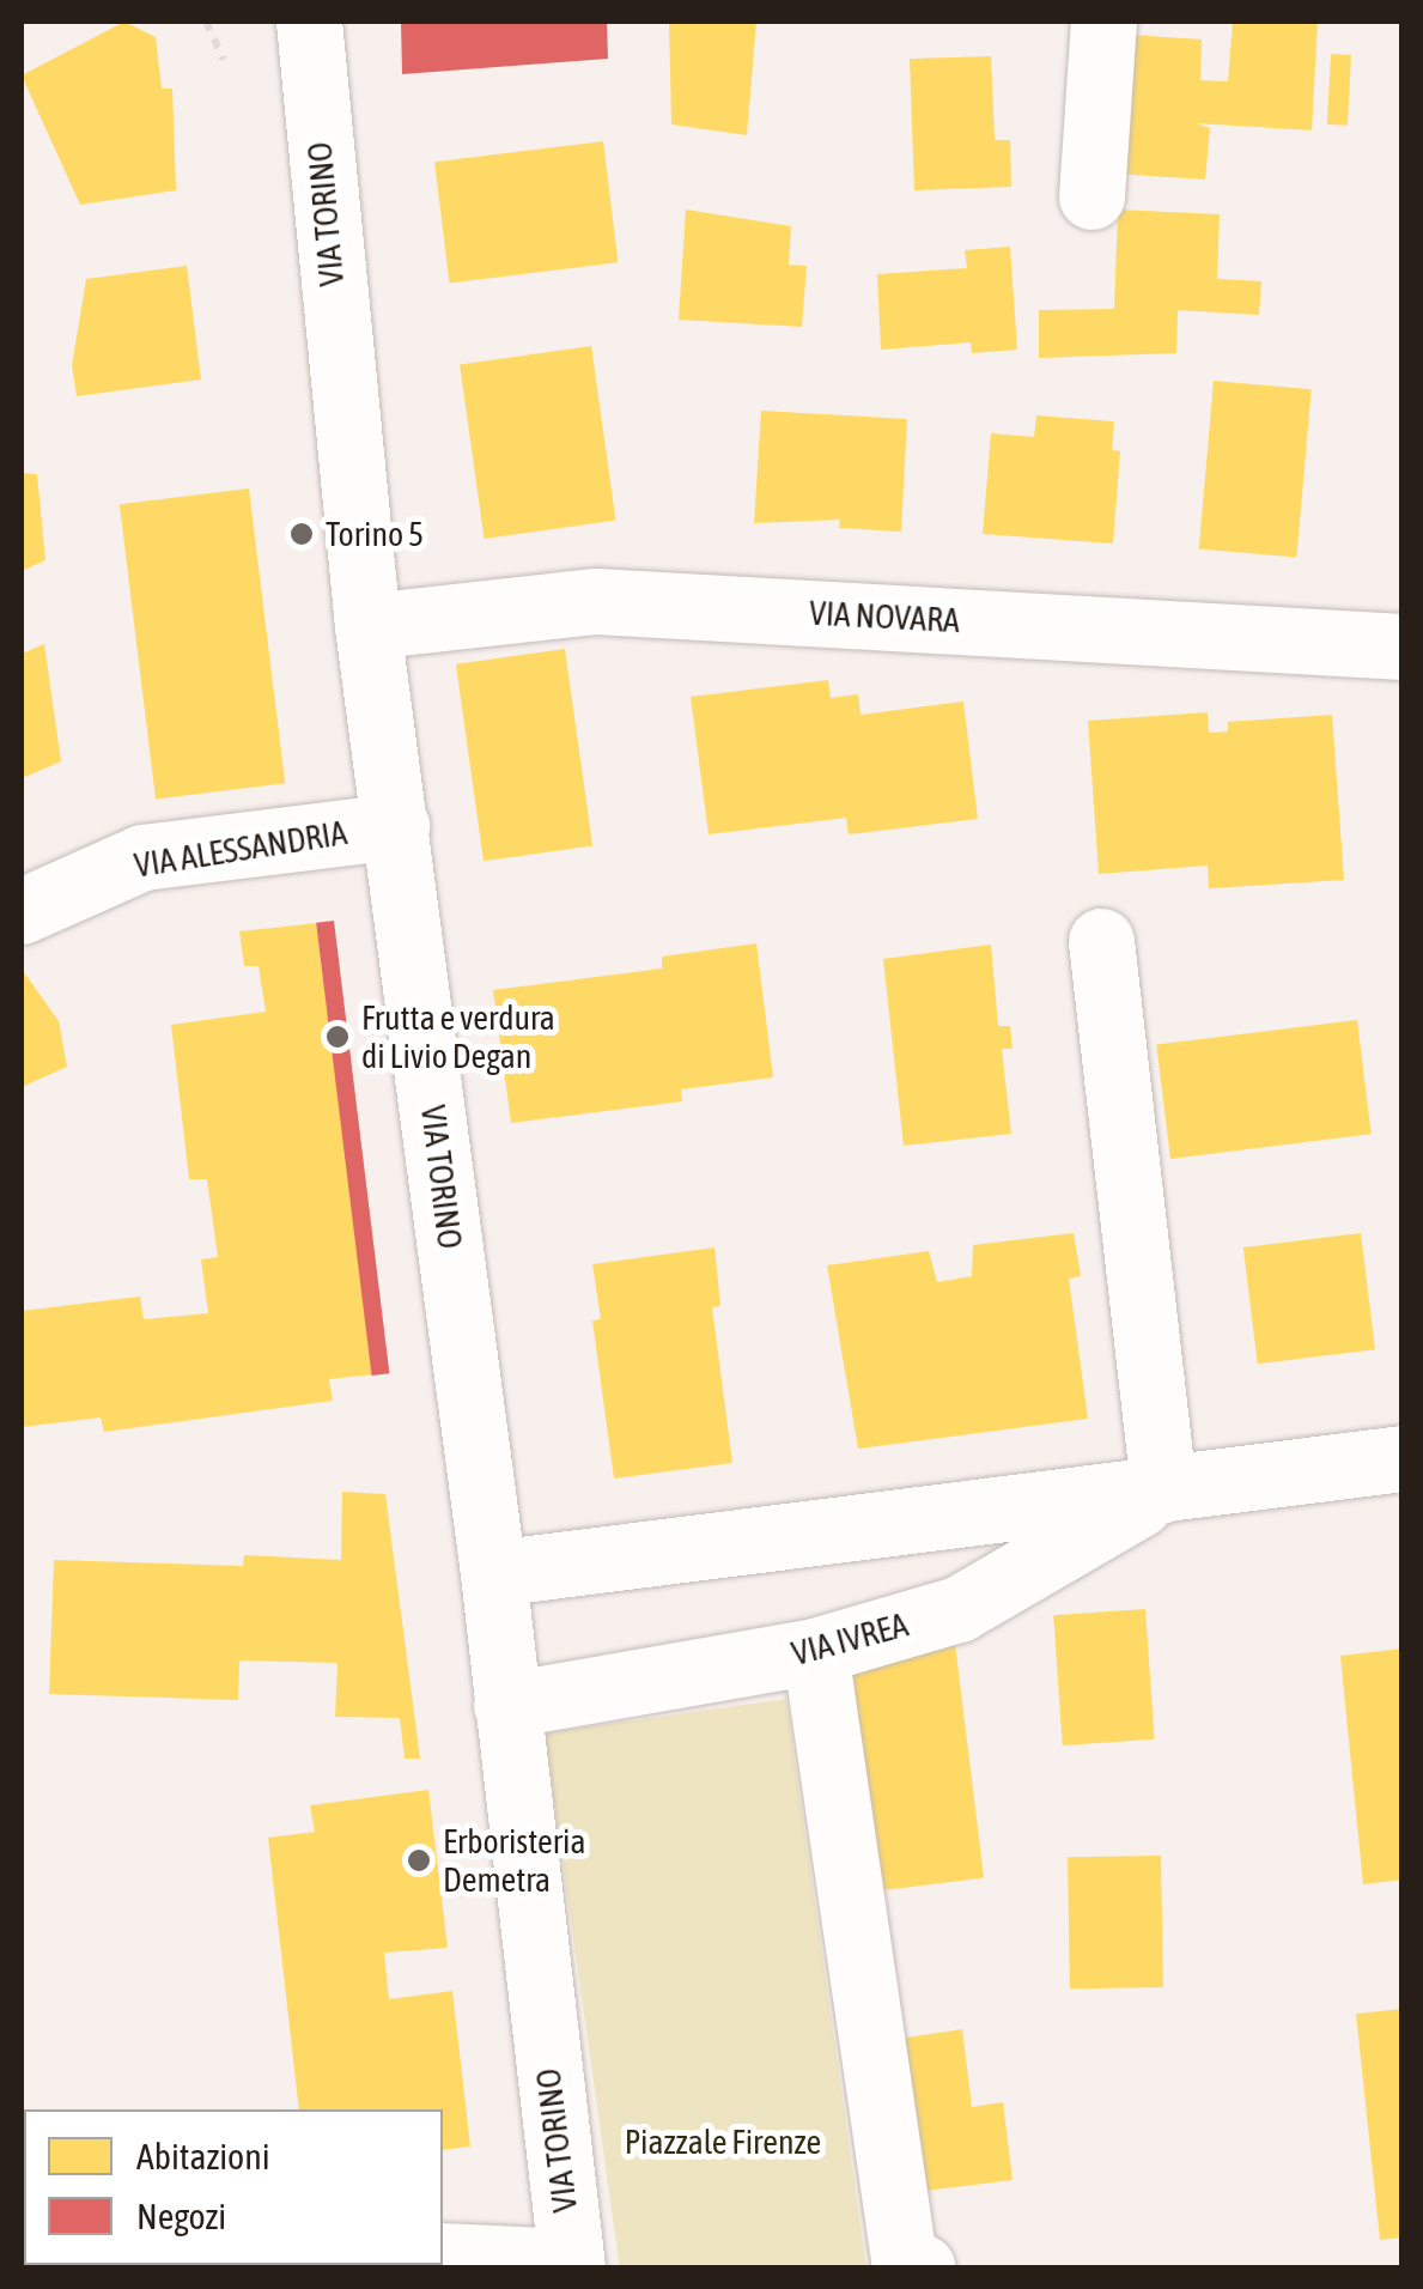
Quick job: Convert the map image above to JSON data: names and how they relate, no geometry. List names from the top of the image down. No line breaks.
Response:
{"streets":{"street":["VIA TORINO","VIA NOVARA","VIA ALESSANDRIA","VIA IVREA"]},"crossings":[["VIA TORINO","VIA NOVARA"],["VIA TORINO","VIA ALESSANDRIA"],["VIA TORINO","VIA IVREA"]],"parks":["Piazzale Firenze"],"places":["Torino 5","Frutta e verdura di Livio Degan","Erboristeria Demetra"],"legend":["Abitazioni","Negozi"]}
